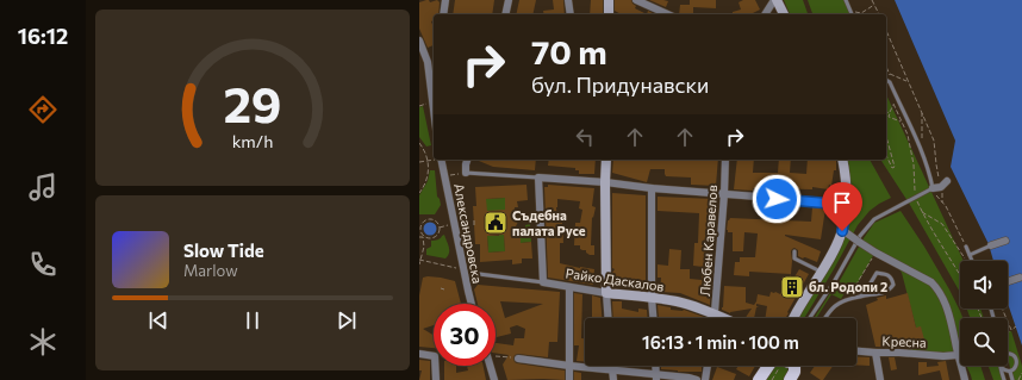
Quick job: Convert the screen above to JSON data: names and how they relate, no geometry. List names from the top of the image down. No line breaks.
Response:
{"streets":{"street":["Александровска","Любен Каравелов","Райко Даскалов","Кресна"]},"crossings":[["Любен Каравелов","Райко Даскалов"]],"places":{"public building":["Съдебна палата Русе"],"building":["бл. Родопи 2"]},"page":{"tabs":"16:12","turn":["70 m","бул. Придунавски"],"song":["Slow Tide","Marlow"],"limit":"30","trip":"16:13 · 1 min · 100 m","gauge":["29","km/h"]}}
